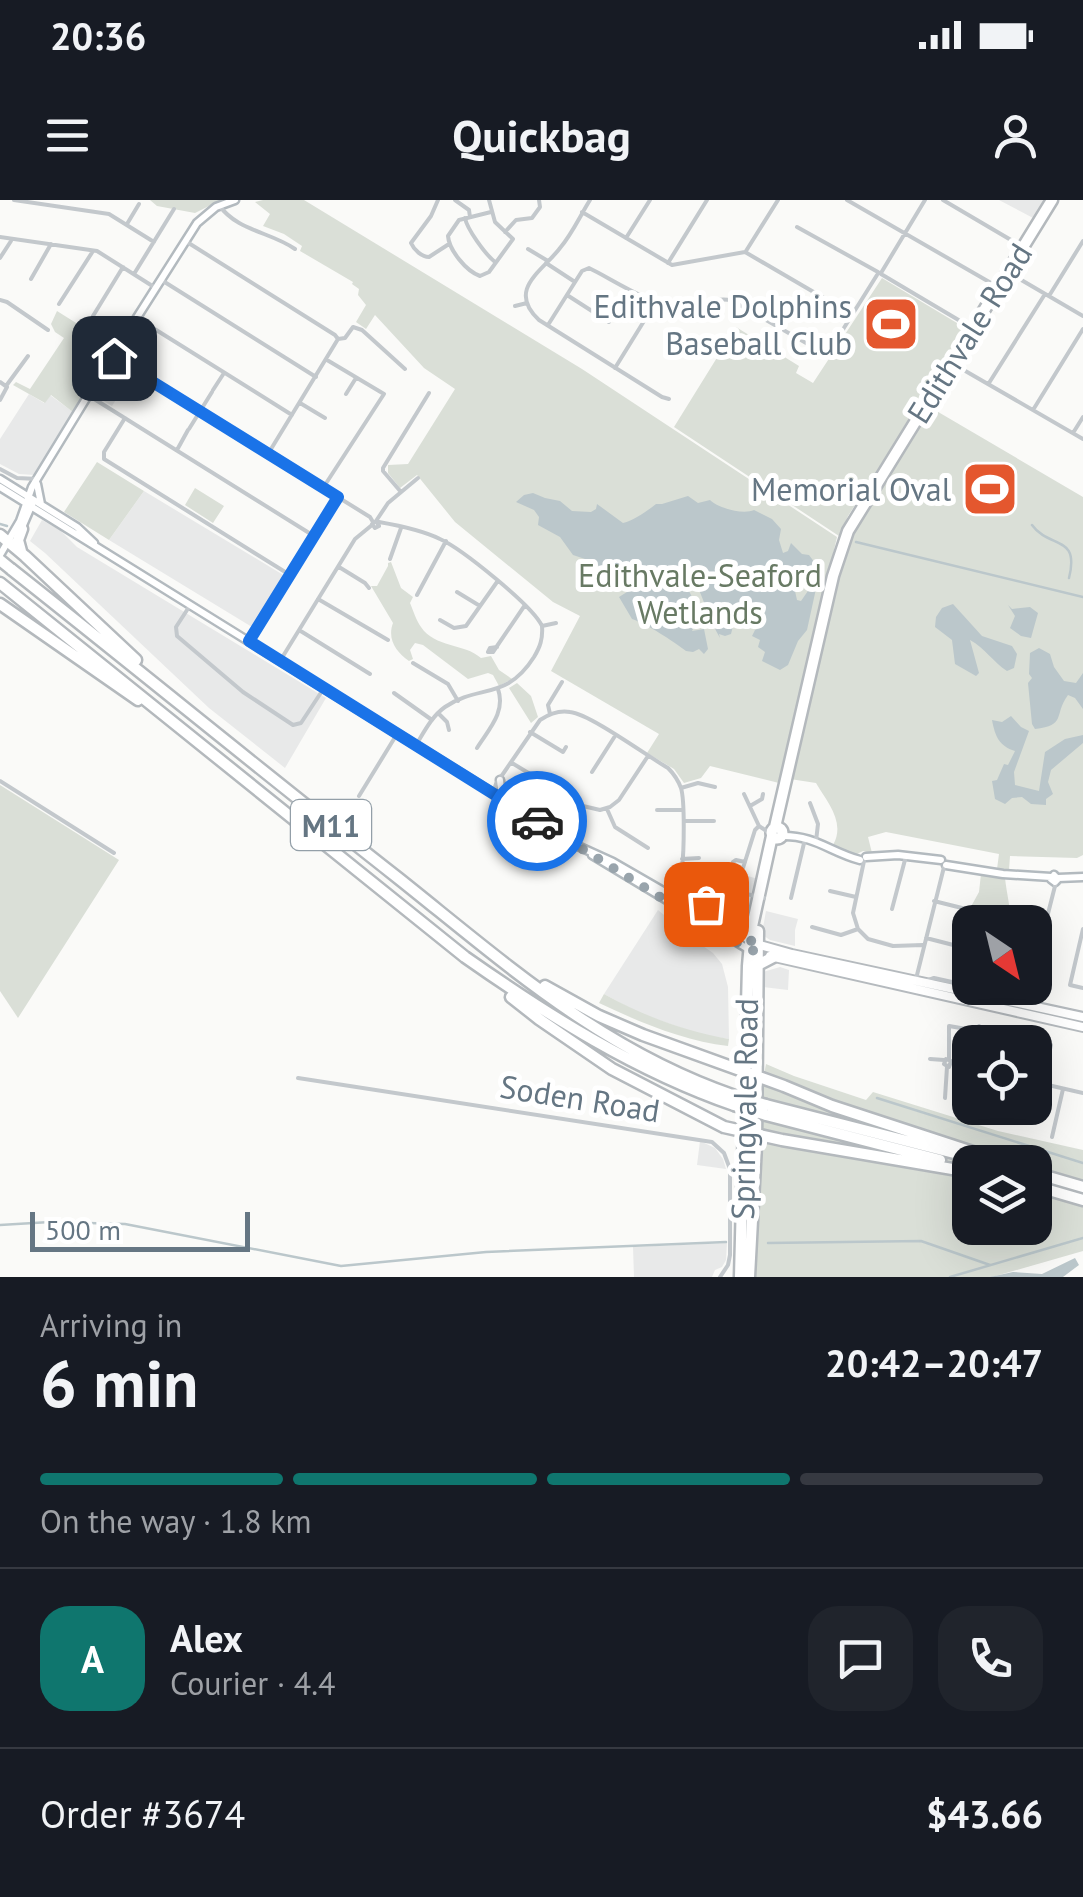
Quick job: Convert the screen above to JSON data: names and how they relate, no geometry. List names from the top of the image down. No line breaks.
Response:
{"streets":{"highway":["Edithvale Road","M11","Springvale Road"],"street":["Soden Road"]},"parks":["Edithvale-Seaford Wetlands"],"places":{"sports":["Edithvale Dolphins Baseball Club","Memorial Oval"]},"scale_bar":"500 m","north":"bottom right","page":{"status":"20:36","header":"Quickbag","scale":"500 m","heading":["6 min","Arriving in","20:42–20:47"],"panel":["Alex","Courier · 4.4","Order #3674","$43.66"],"bar":"On the way · 1.8 km","round":"A"}}
